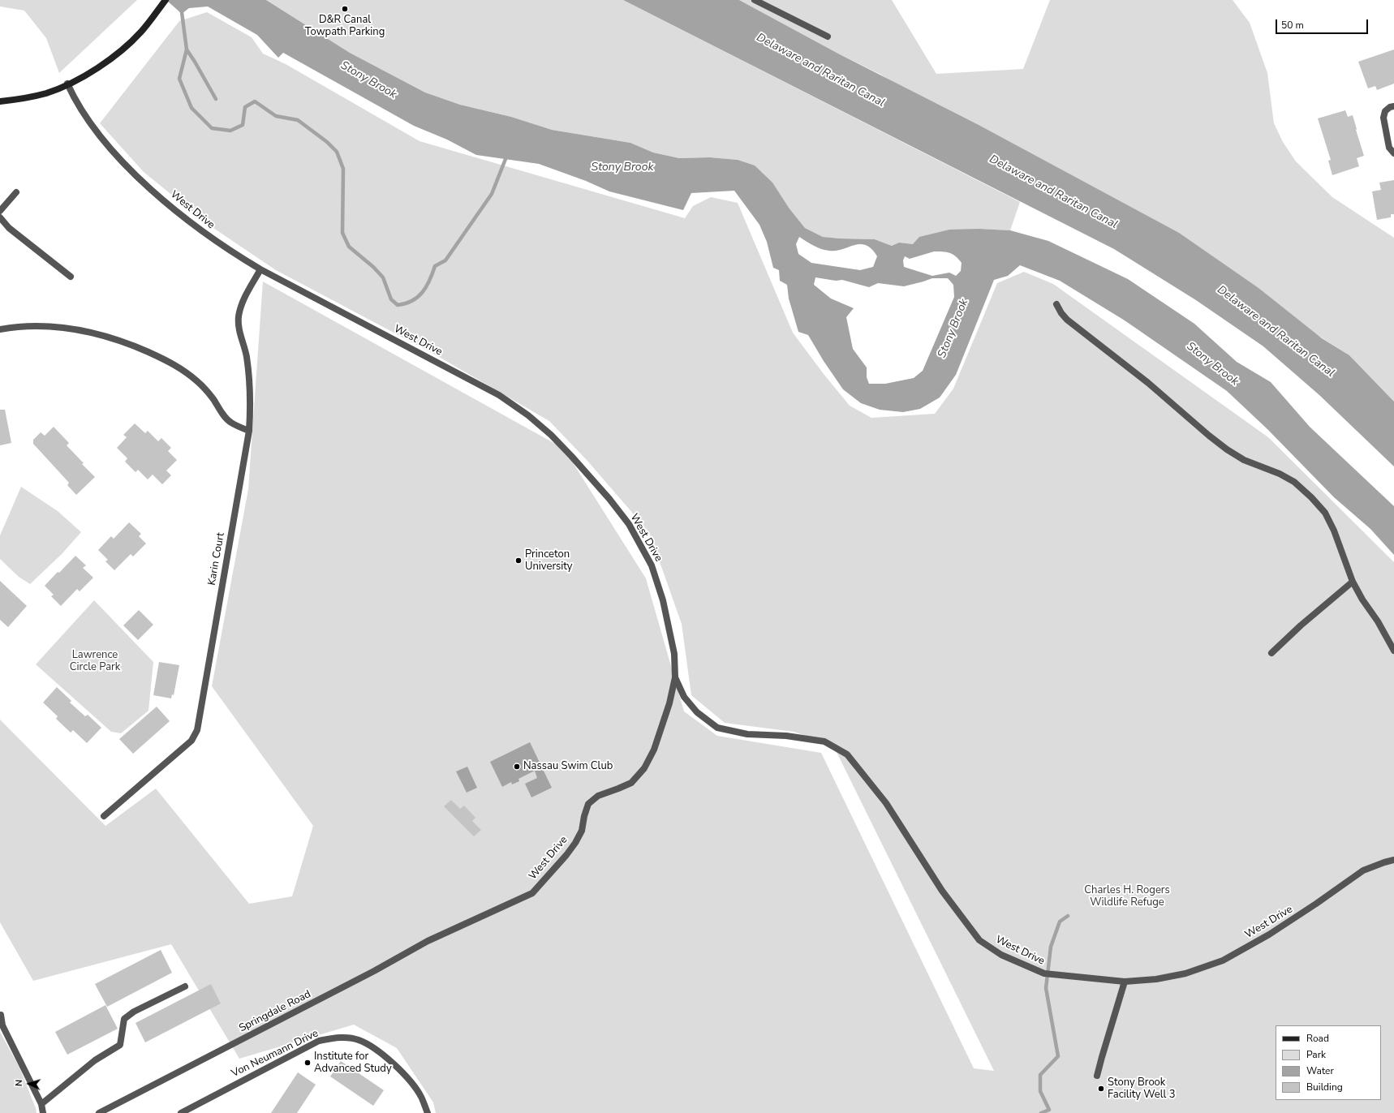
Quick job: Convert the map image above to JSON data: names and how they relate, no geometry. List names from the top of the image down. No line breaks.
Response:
{"streets":{"street":["West Drive","Karin Court","Springdale Road","Von Neumann Drive"]},"crossings":[["West Drive","Karin Court"],["West Drive","Springdale Road"]],"water":["Delaware and Raritan Canal","Stony Brook"],"parks":["Lawrence Circle Park","Charles H. Rogers Wildlife Refuge"],"places":["D&R Canal Towpath Parking","Princeton University","Nassau Swim Club","Institute for Advanced Study","Stony Brook Facility Well 3"],"legend":["Road","Park","Water","Building"],"scale_bar":"50 m","north":"left"}
